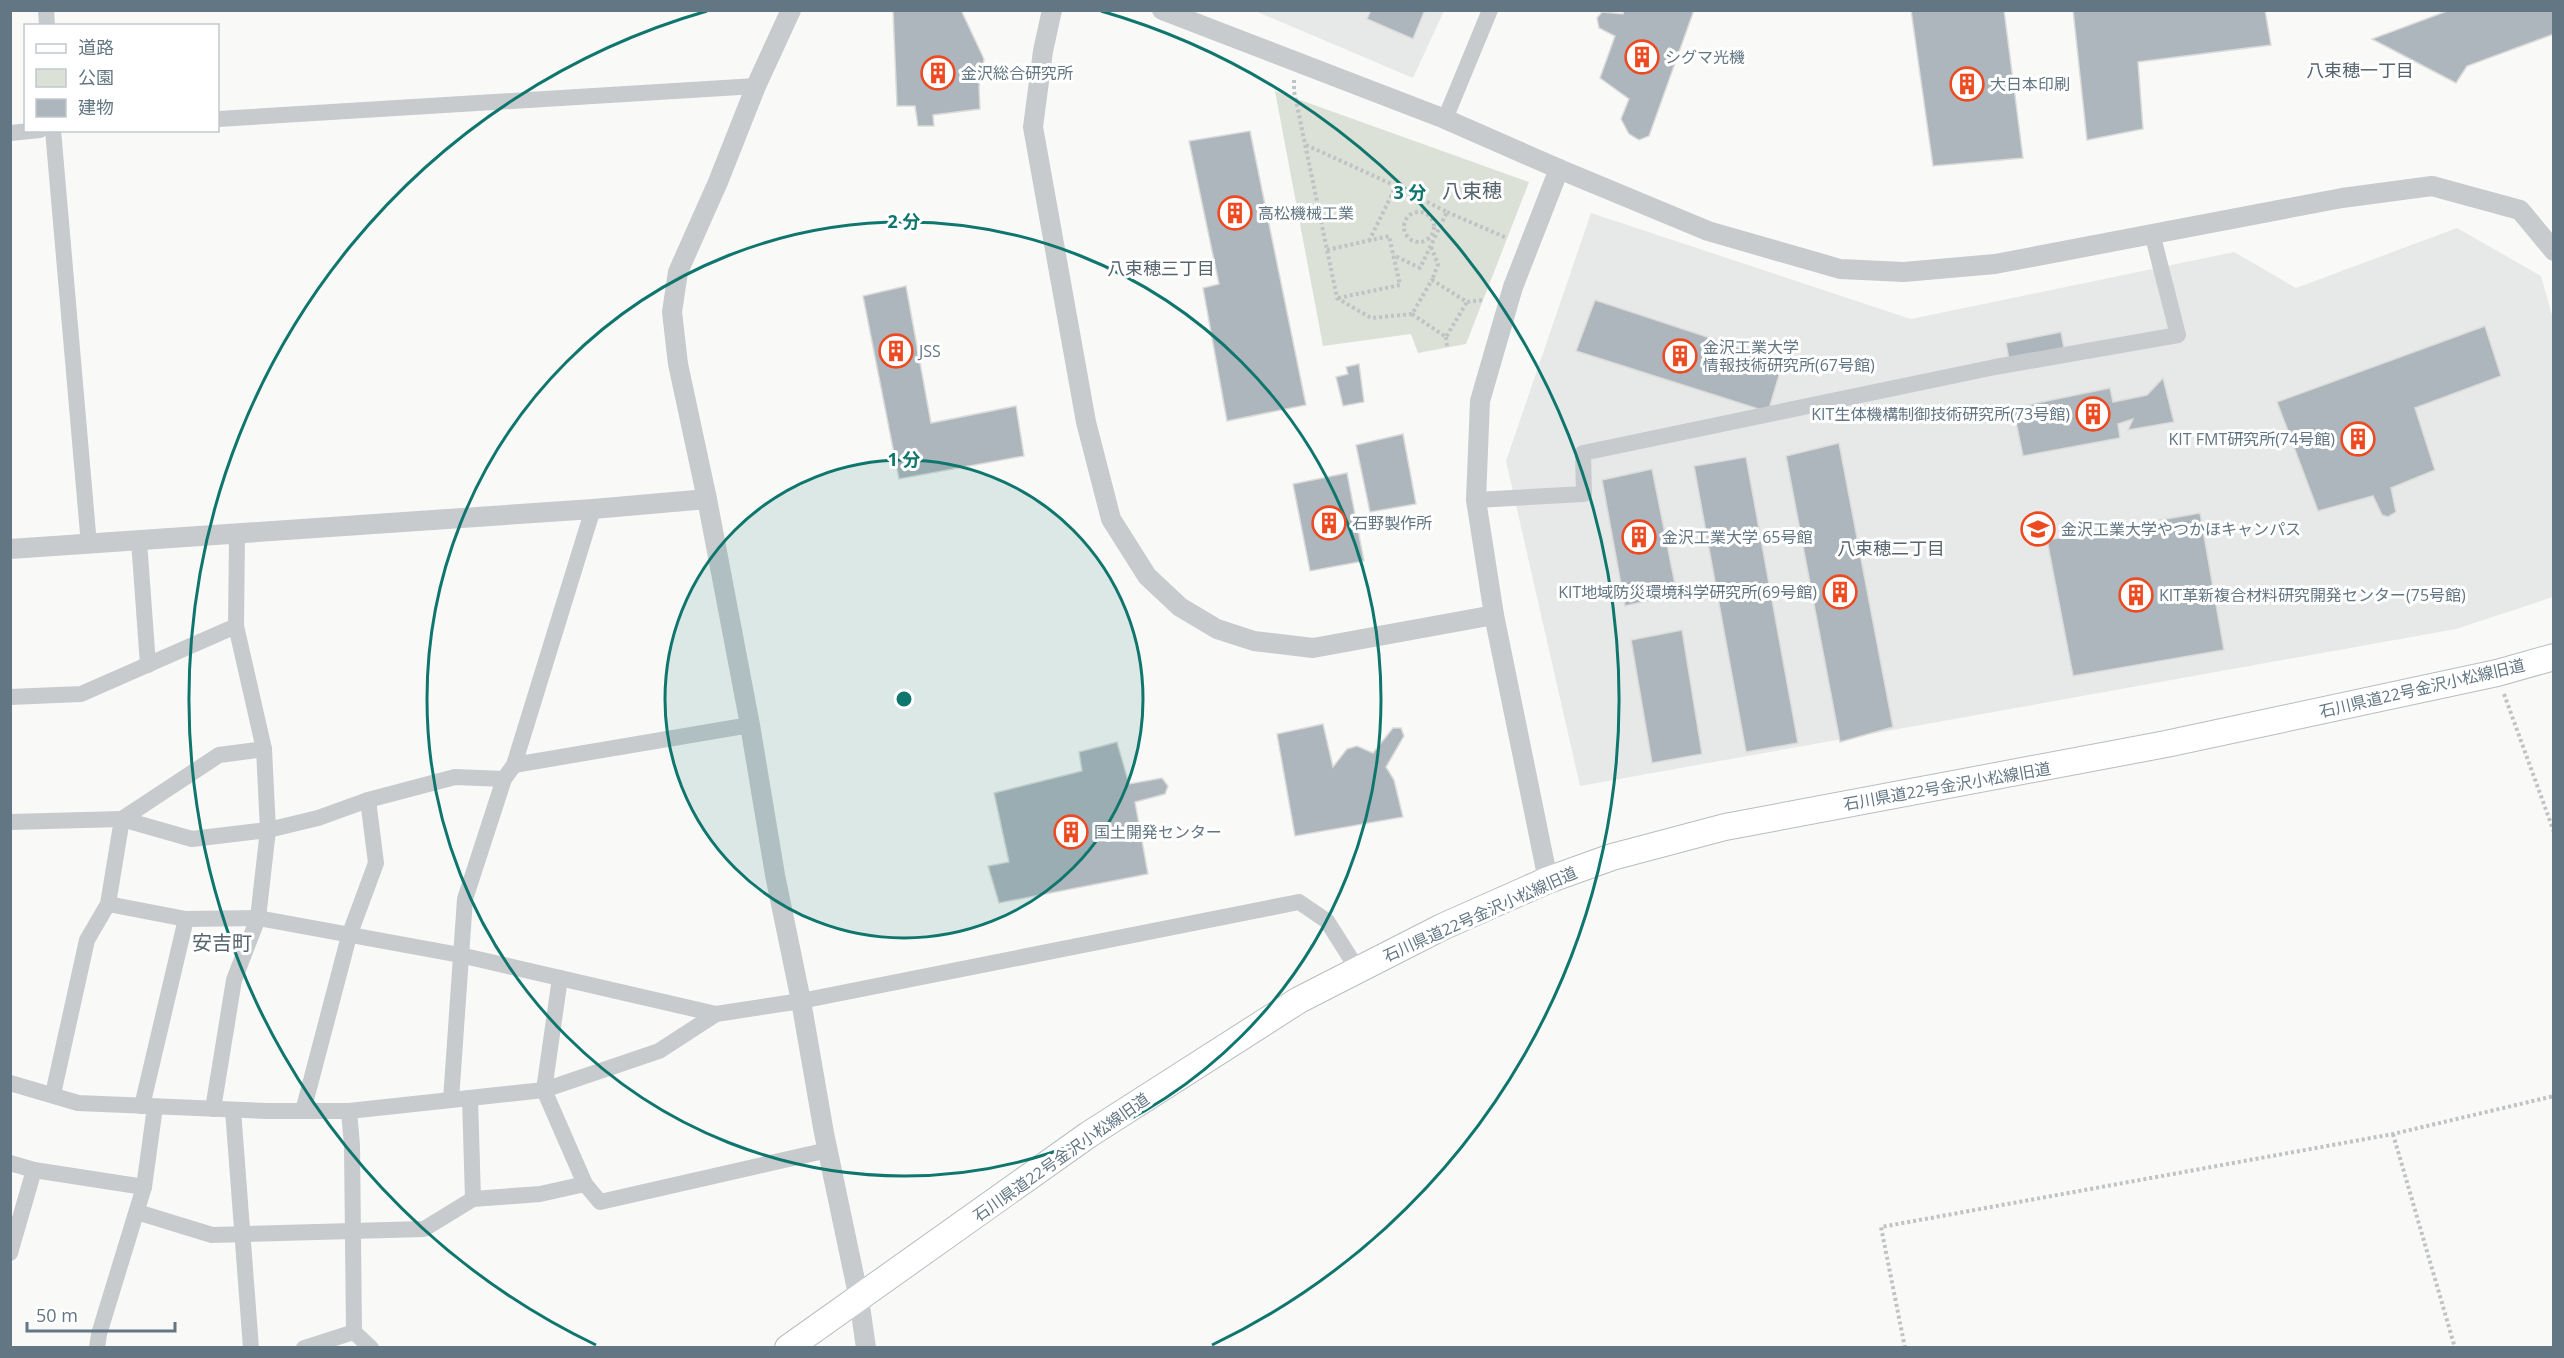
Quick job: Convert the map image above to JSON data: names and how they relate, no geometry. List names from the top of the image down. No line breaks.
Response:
{"streets":{"main road":["石川県道22号金沢小松線旧道"]},"districts":["八束穂一丁目","八束穂","八束穂三丁目","八束穂二丁目","安吉町"],"places":{"building":["シグマ光機","金沢総合研究所","大日本印刷","高松機械工業","JSS","金沢工業大学 情報技術研究所(67号館)","KIT生体機構制御技術研究所(73号館)","KIT FMT研究所(74号館)","石野製作所","金沢工業大学 65号館","KIT地域防災環境科学研究所(69号館)","KIT革新複合材料研究開発センター(75号館)","国土開発センター"],"school or university":["金沢工業大学やつかほキャンパス"]},"legend":["道路","公園","建物"],"scale_bar":"50 m","rings":["3 分","2 分","1 分"]}
